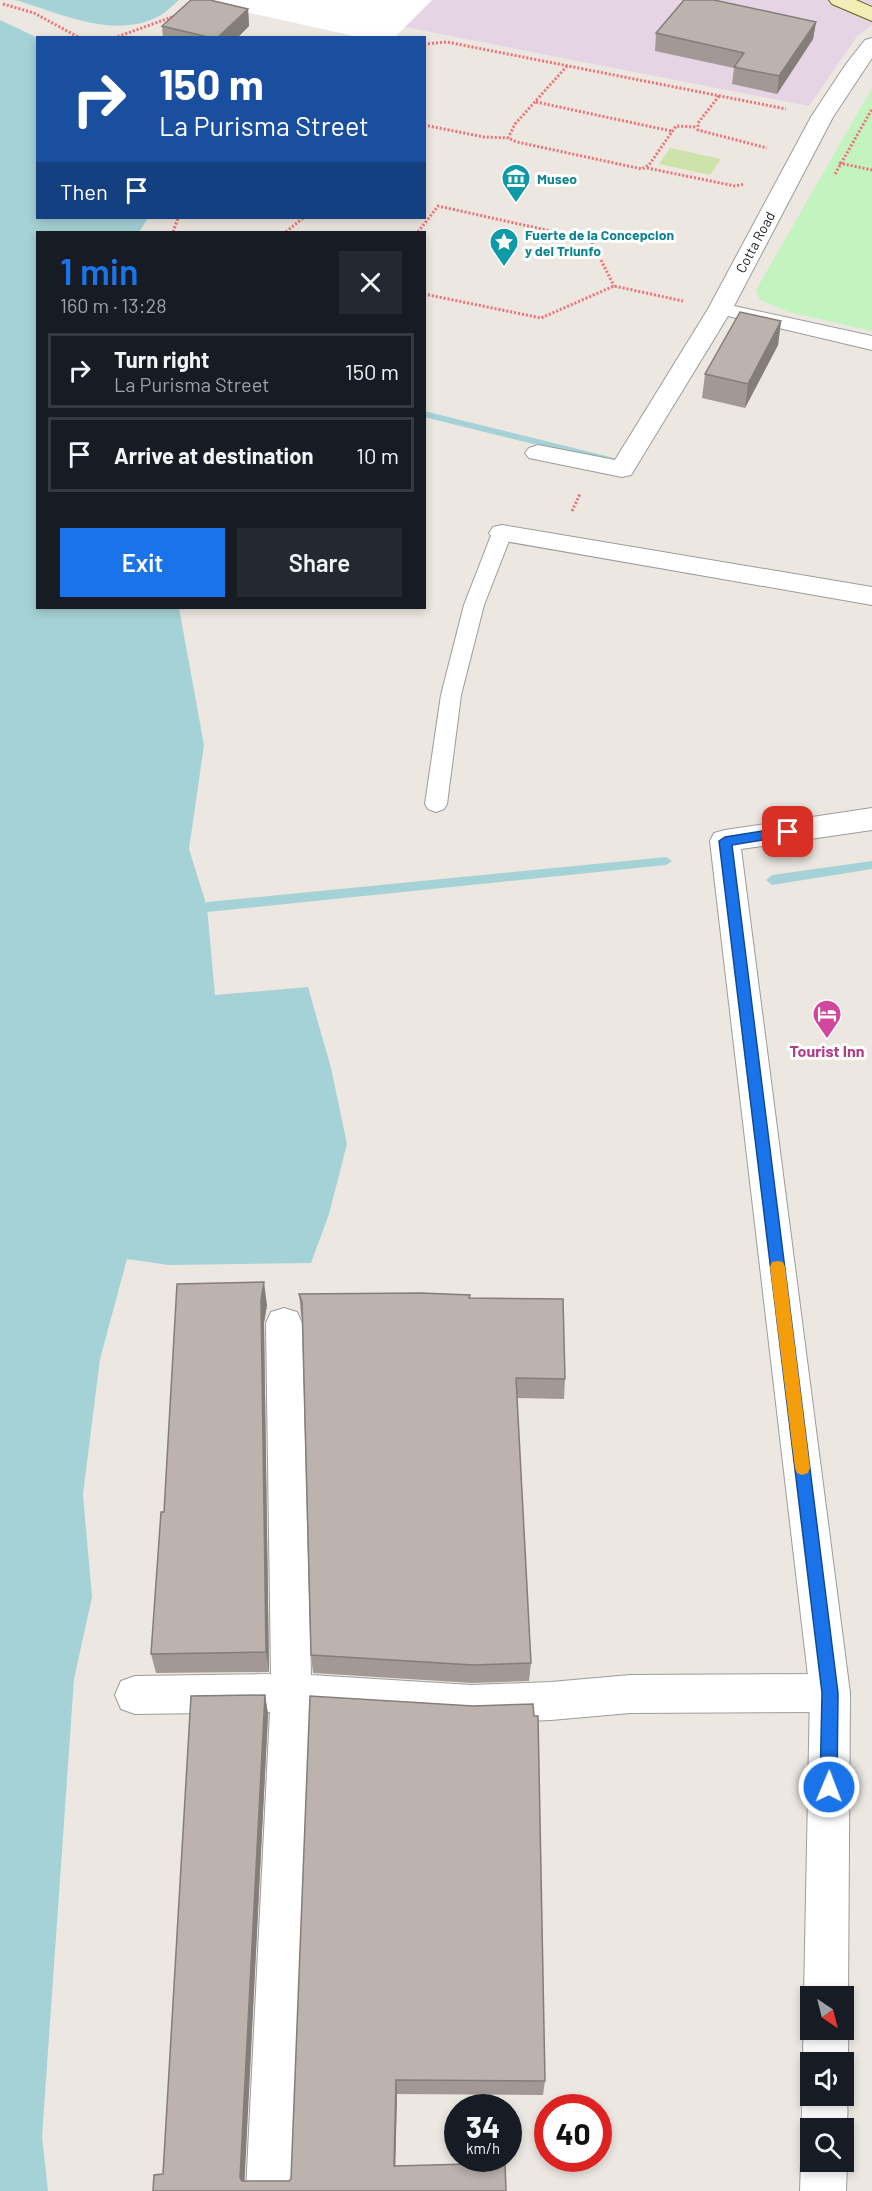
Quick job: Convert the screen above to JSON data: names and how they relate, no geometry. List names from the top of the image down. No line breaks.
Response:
{"streets":{"street":["Cotta Road"]},"places":{"museum":["Museo"],"place":["Fuerte de la Concepcion y del Triunfo"],"hotel":["Tourist Inn"]},"north":"bottom right","page":{"turn":["150 m","La Purisma Street"],"then":"Then","heading":["1 min","160 m · 13:28"],"list":[{"name":"Turn right","note":"La Purisma Street","value":"150 m"},{"name":"Arrive at destination","value":"10 m"}],"buttons":["Exit","Share"],"speed":"34 km/h","limit":"40"}}
